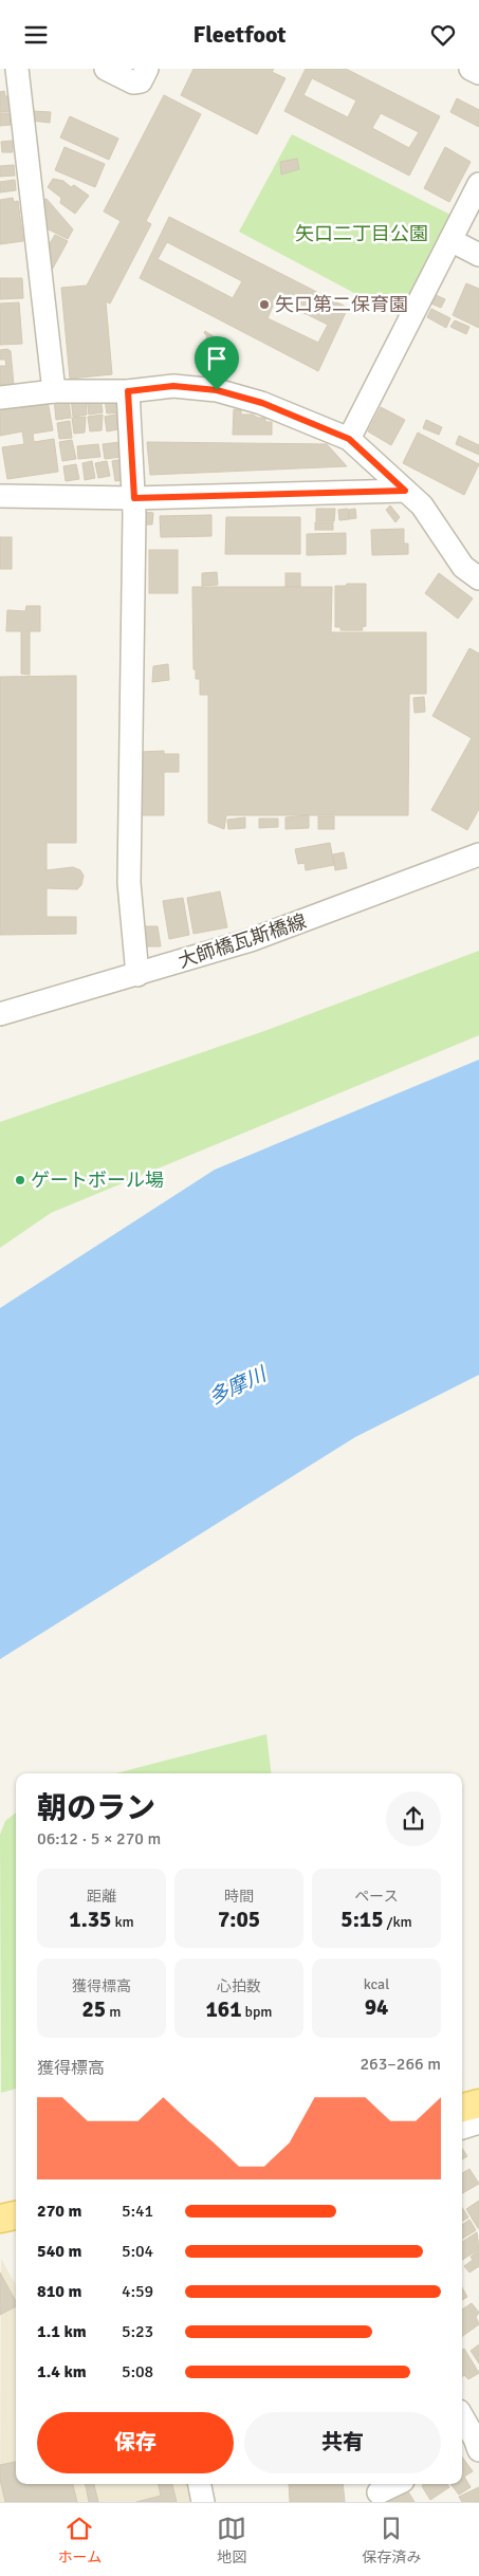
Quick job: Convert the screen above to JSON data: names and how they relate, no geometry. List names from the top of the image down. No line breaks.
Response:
{"streets":{"street":["大師橋瓦斯橋線"]},"water":["多摩川"],"parks":["矢口二丁目公園"],"places":["矢口第二保育園","ゲートボール場"],"page":{"header":"Fleetfoot","heading":["朝のラン","06:12 · 5 × 270 m"],"stats":[["距離","1.35 km"],["時間","7:05"],["ペース","5:15 /km"],["獲得標高","25 m"],["心拍数","161 bpm"],["kcal","94"]],"chart":["獲得標高","263–266 m"],"list":[{"name":"270 m","note":"5:41"},{"name":"540 m","note":"5:04"},{"name":"810 m","note":"4:59"},{"name":"1.1 km","note":"5:23"},{"name":"1.4 km","note":"5:08"}],"buttons":["保存","共有"],"tabs":["ホーム","地図","保存済み"]}}
